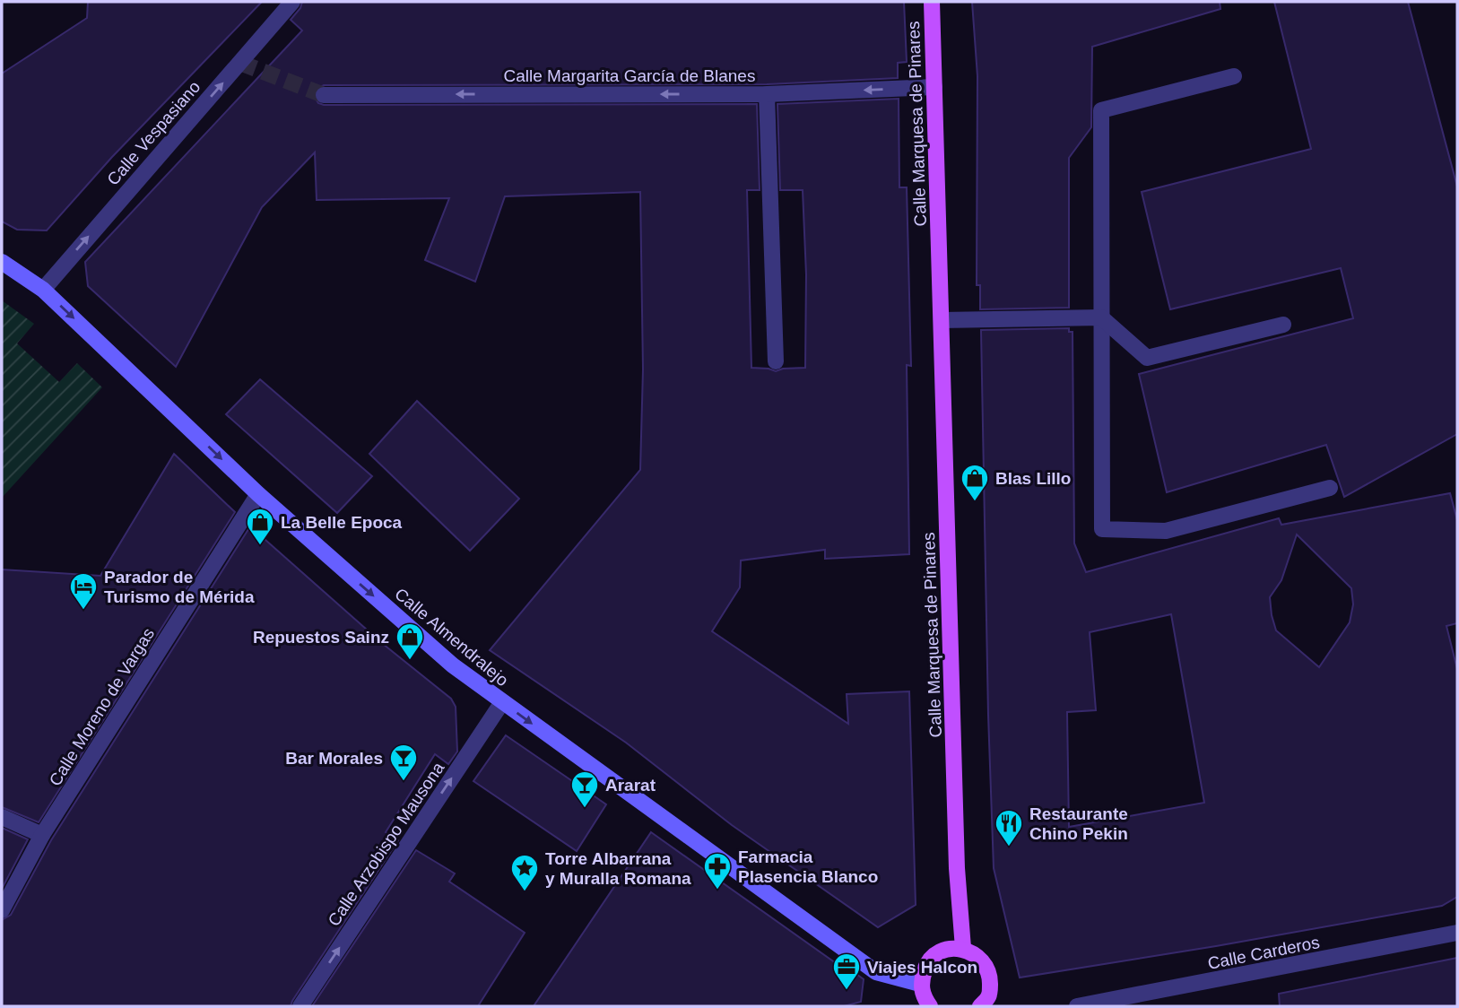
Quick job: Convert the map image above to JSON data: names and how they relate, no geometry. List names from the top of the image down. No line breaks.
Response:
{"streets":{"main road":["Calle Marquesa de Pinares","Calle Almendralejo"],"street":["Calle Margarita García de Blanes","Calle Vespasiano","Calle Moreno de Vargas","Calle Arzobispo Mausona","Calle Carderos"]},"crossings":[["Calle Margarita García de Blanes","Calle Marquesa de Pinares"],["Calle Vespasiano","Calle Almendralejo"],["Calle Almendralejo","Calle Moreno de Vargas"],["Calle Almendralejo","Calle Arzobispo Mausona"]],"one_way":["Calle Margarita García de Blanes","Calle Vespasiano","Calle Almendralejo","Calle Arzobispo Mausona"],"places":{"shop":["Blas Lillo","La Belle Epoca","Repuestos Sainz"],"hotel":["Parador de Turismo de Mérida"],"bar":["Bar Morales","Ararat"],"restaurant":["Restaurante Chino Pekin"],"pharmacy":["Farmacia Plasencia Blanco"],"place":["Torre Albarrana y Muralla Romana"],"office":["Viajes Halcon"]}}
